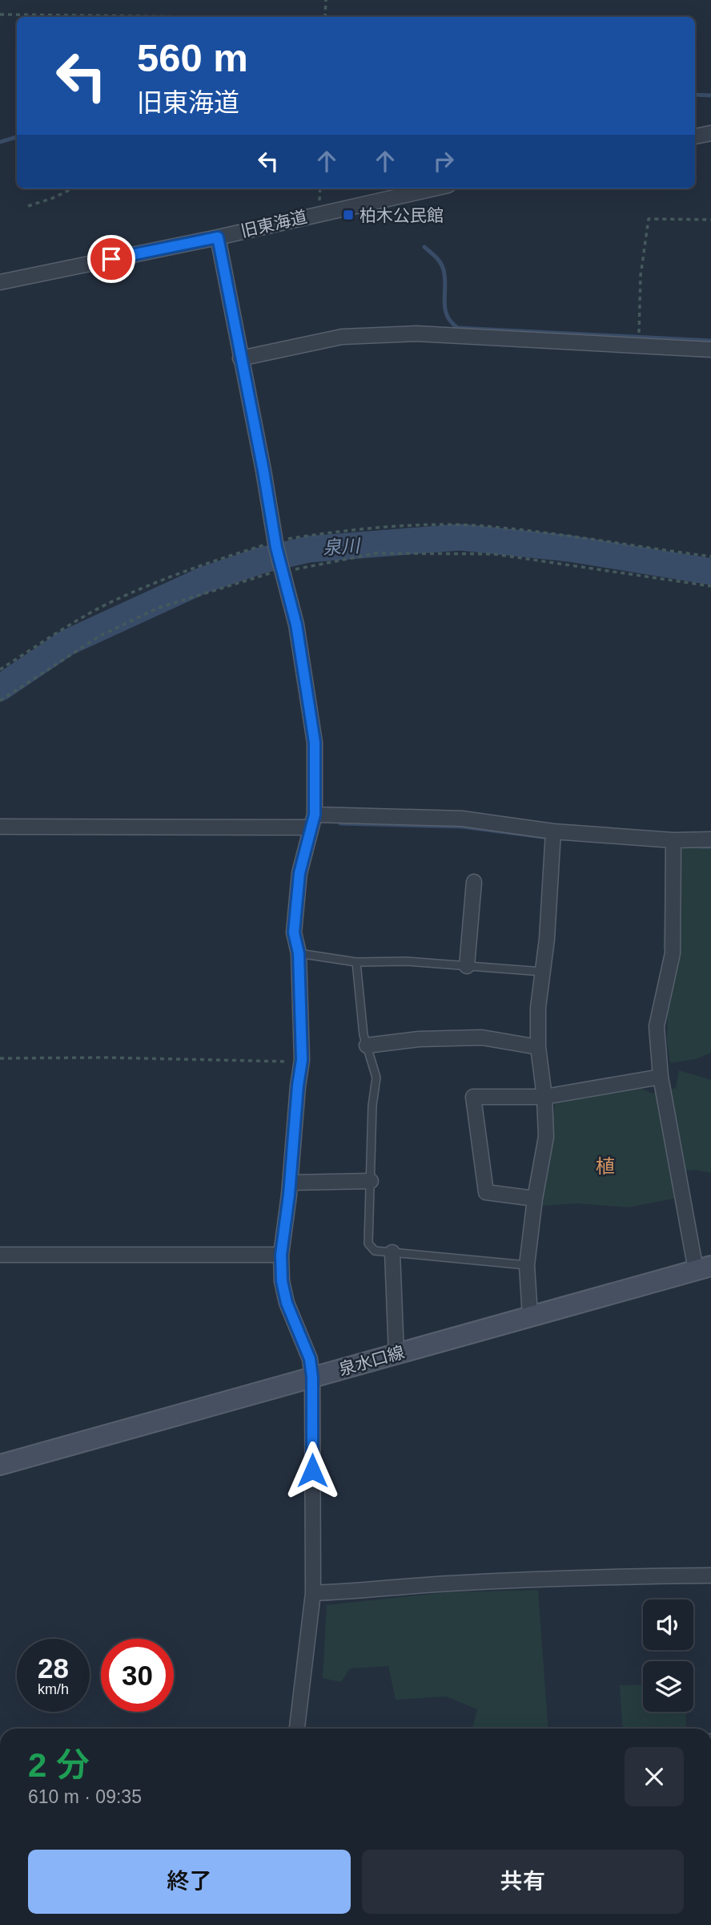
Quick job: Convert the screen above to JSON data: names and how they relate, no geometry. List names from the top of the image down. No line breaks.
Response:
{"streets":{"main road":["泉水口線"],"street":["旧東海道"]},"districts":["植"],"water":["泉川"],"places":{"transit":["柏木公民館"]},"page":{"turn":["560 m","旧東海道"],"speed":"28 km/h","limit":"30","heading":["2 分","610 m · 09:35"],"buttons":["終了","共有"]}}
